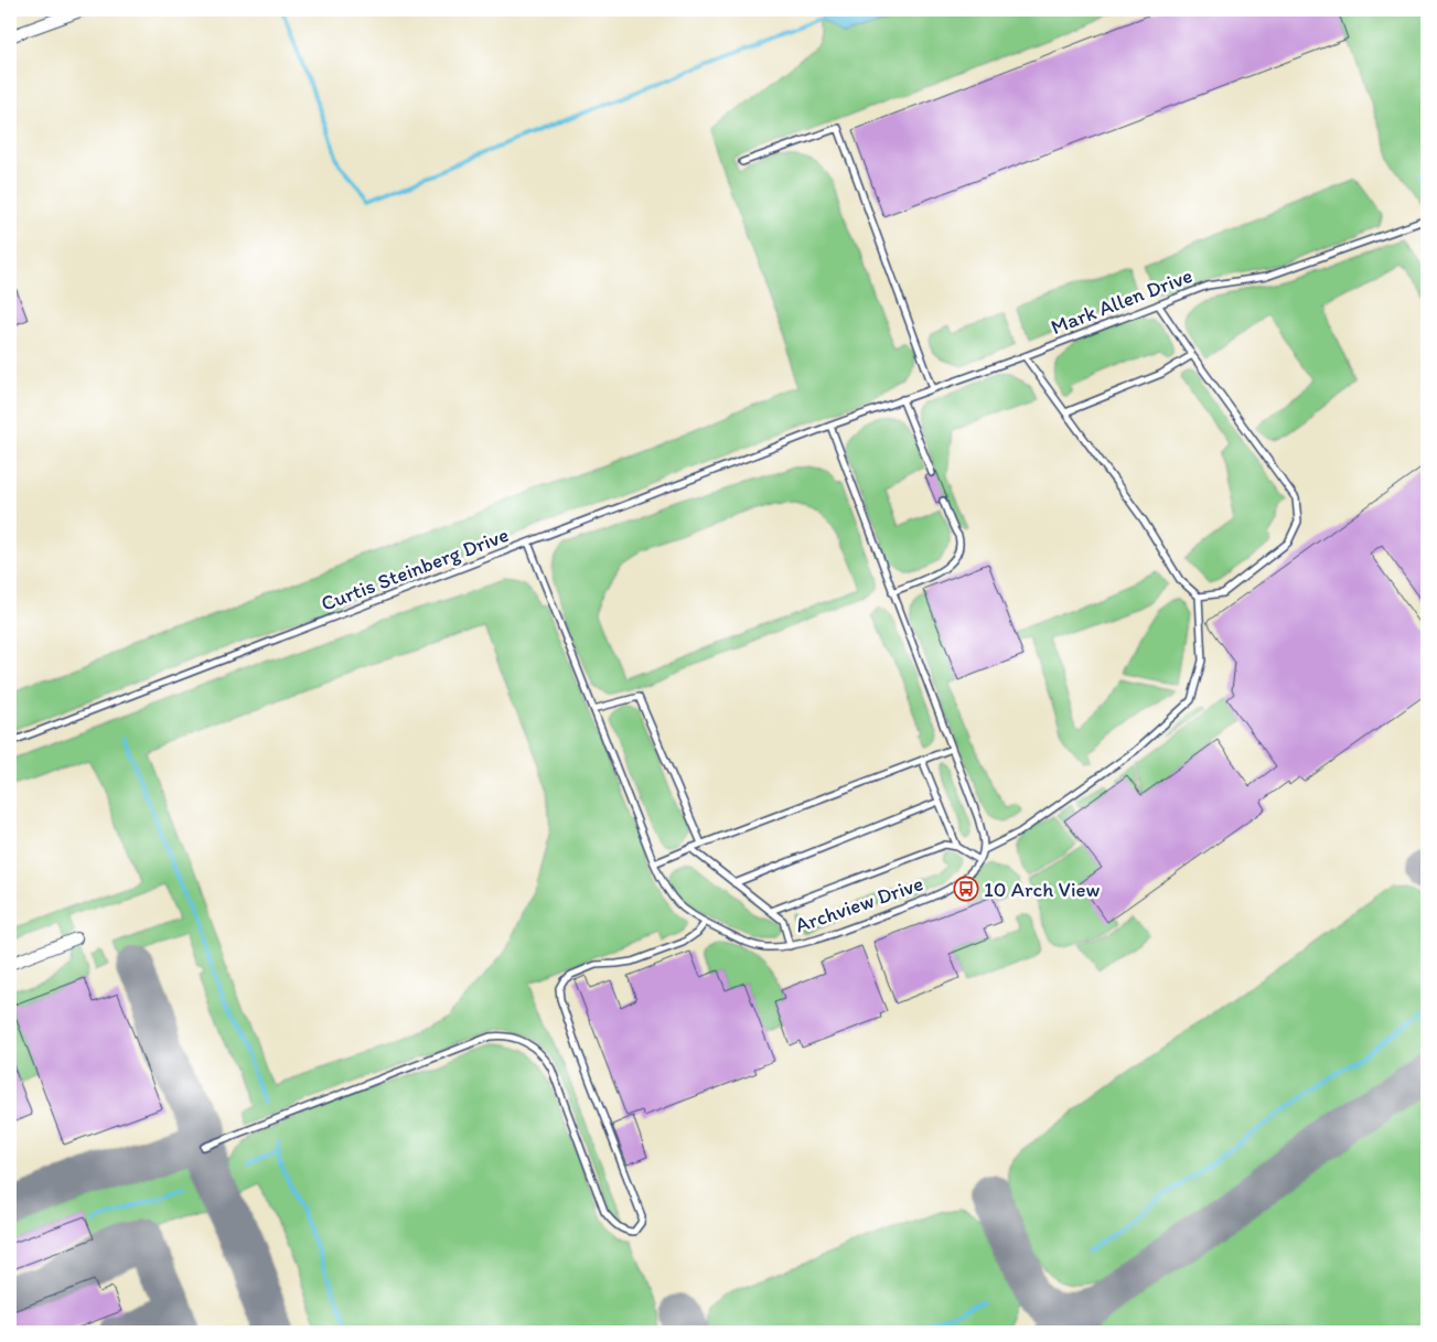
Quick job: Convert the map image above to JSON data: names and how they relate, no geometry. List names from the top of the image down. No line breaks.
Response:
{"streets":{"lane":["Mark Allen Drive","Curtis Steinberg Drive","Archview Drive"]},"crossings":[["Mark Allen Drive","Curtis Steinberg Drive"],["Curtis Steinberg Drive","Archview Drive"]],"places":{"bus stop":["10 Arch View"]}}
